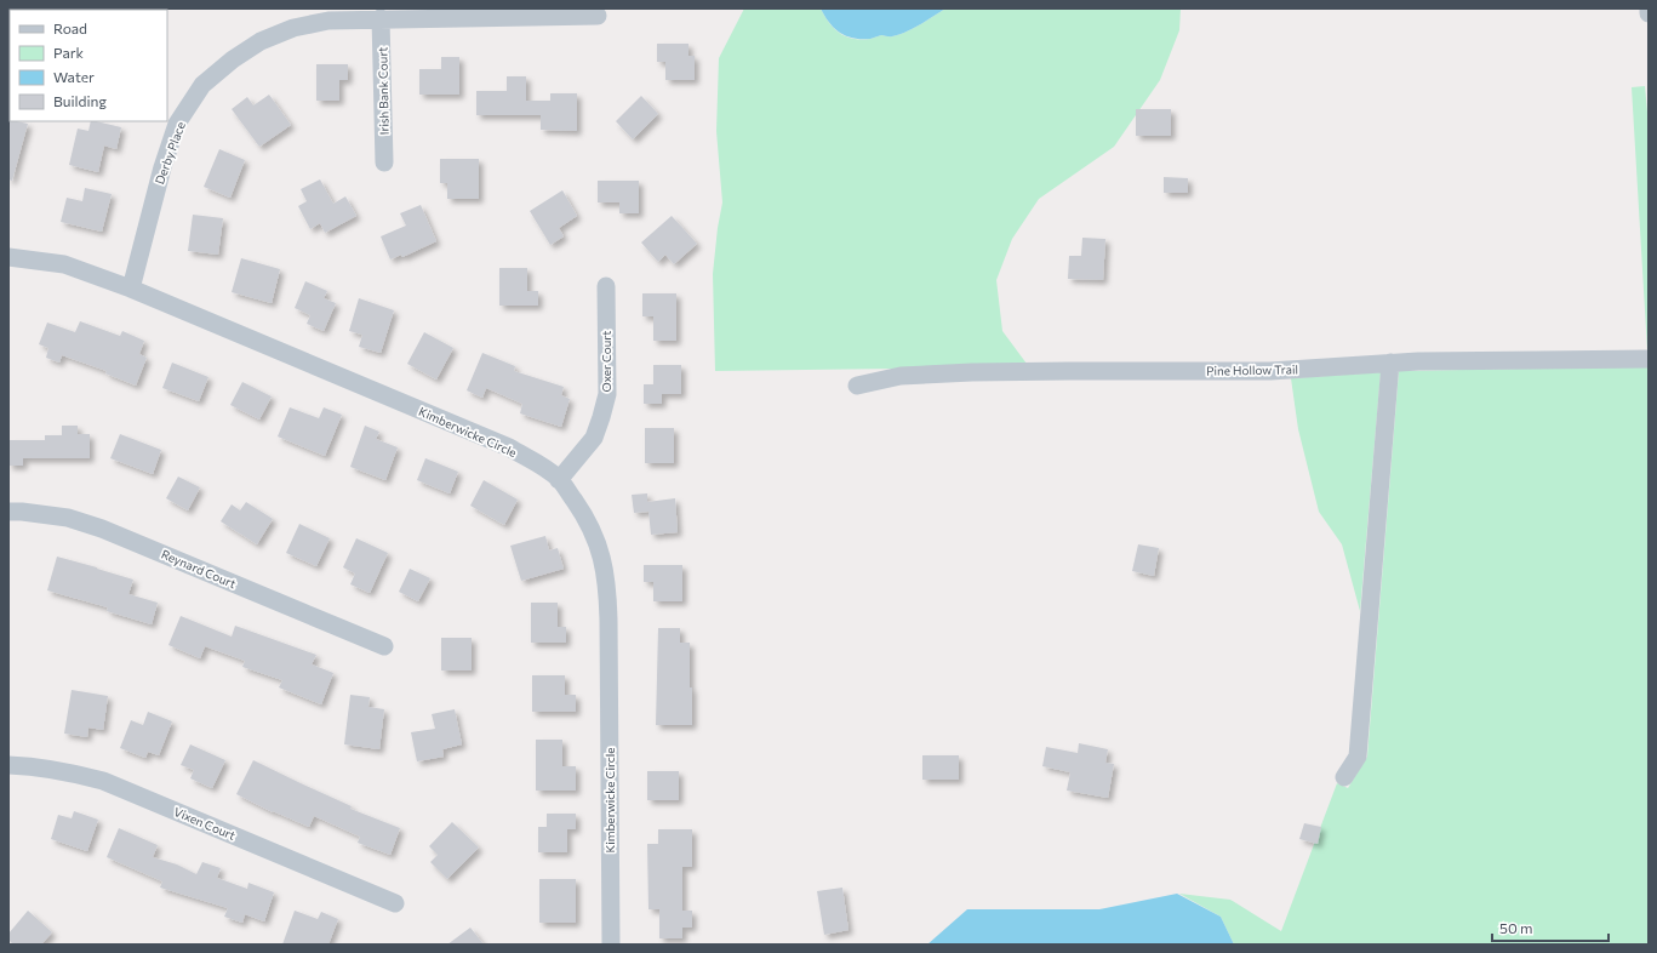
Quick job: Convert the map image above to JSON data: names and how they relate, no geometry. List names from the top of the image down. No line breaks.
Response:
{"streets":{"street":["Irish Bank Court","Derby Place","Oxer Court","Pine Hollow Trail","Kimberwicke Circle","Reynard Court","Vixen Court"]},"crossings":[["Irish Bank Court","Derby Place"],["Derby Place","Kimberwicke Circle"],["Oxer Court","Kimberwicke Circle"]],"legend":["Road","Park","Water","Building"],"scale_bar":"50 m"}
